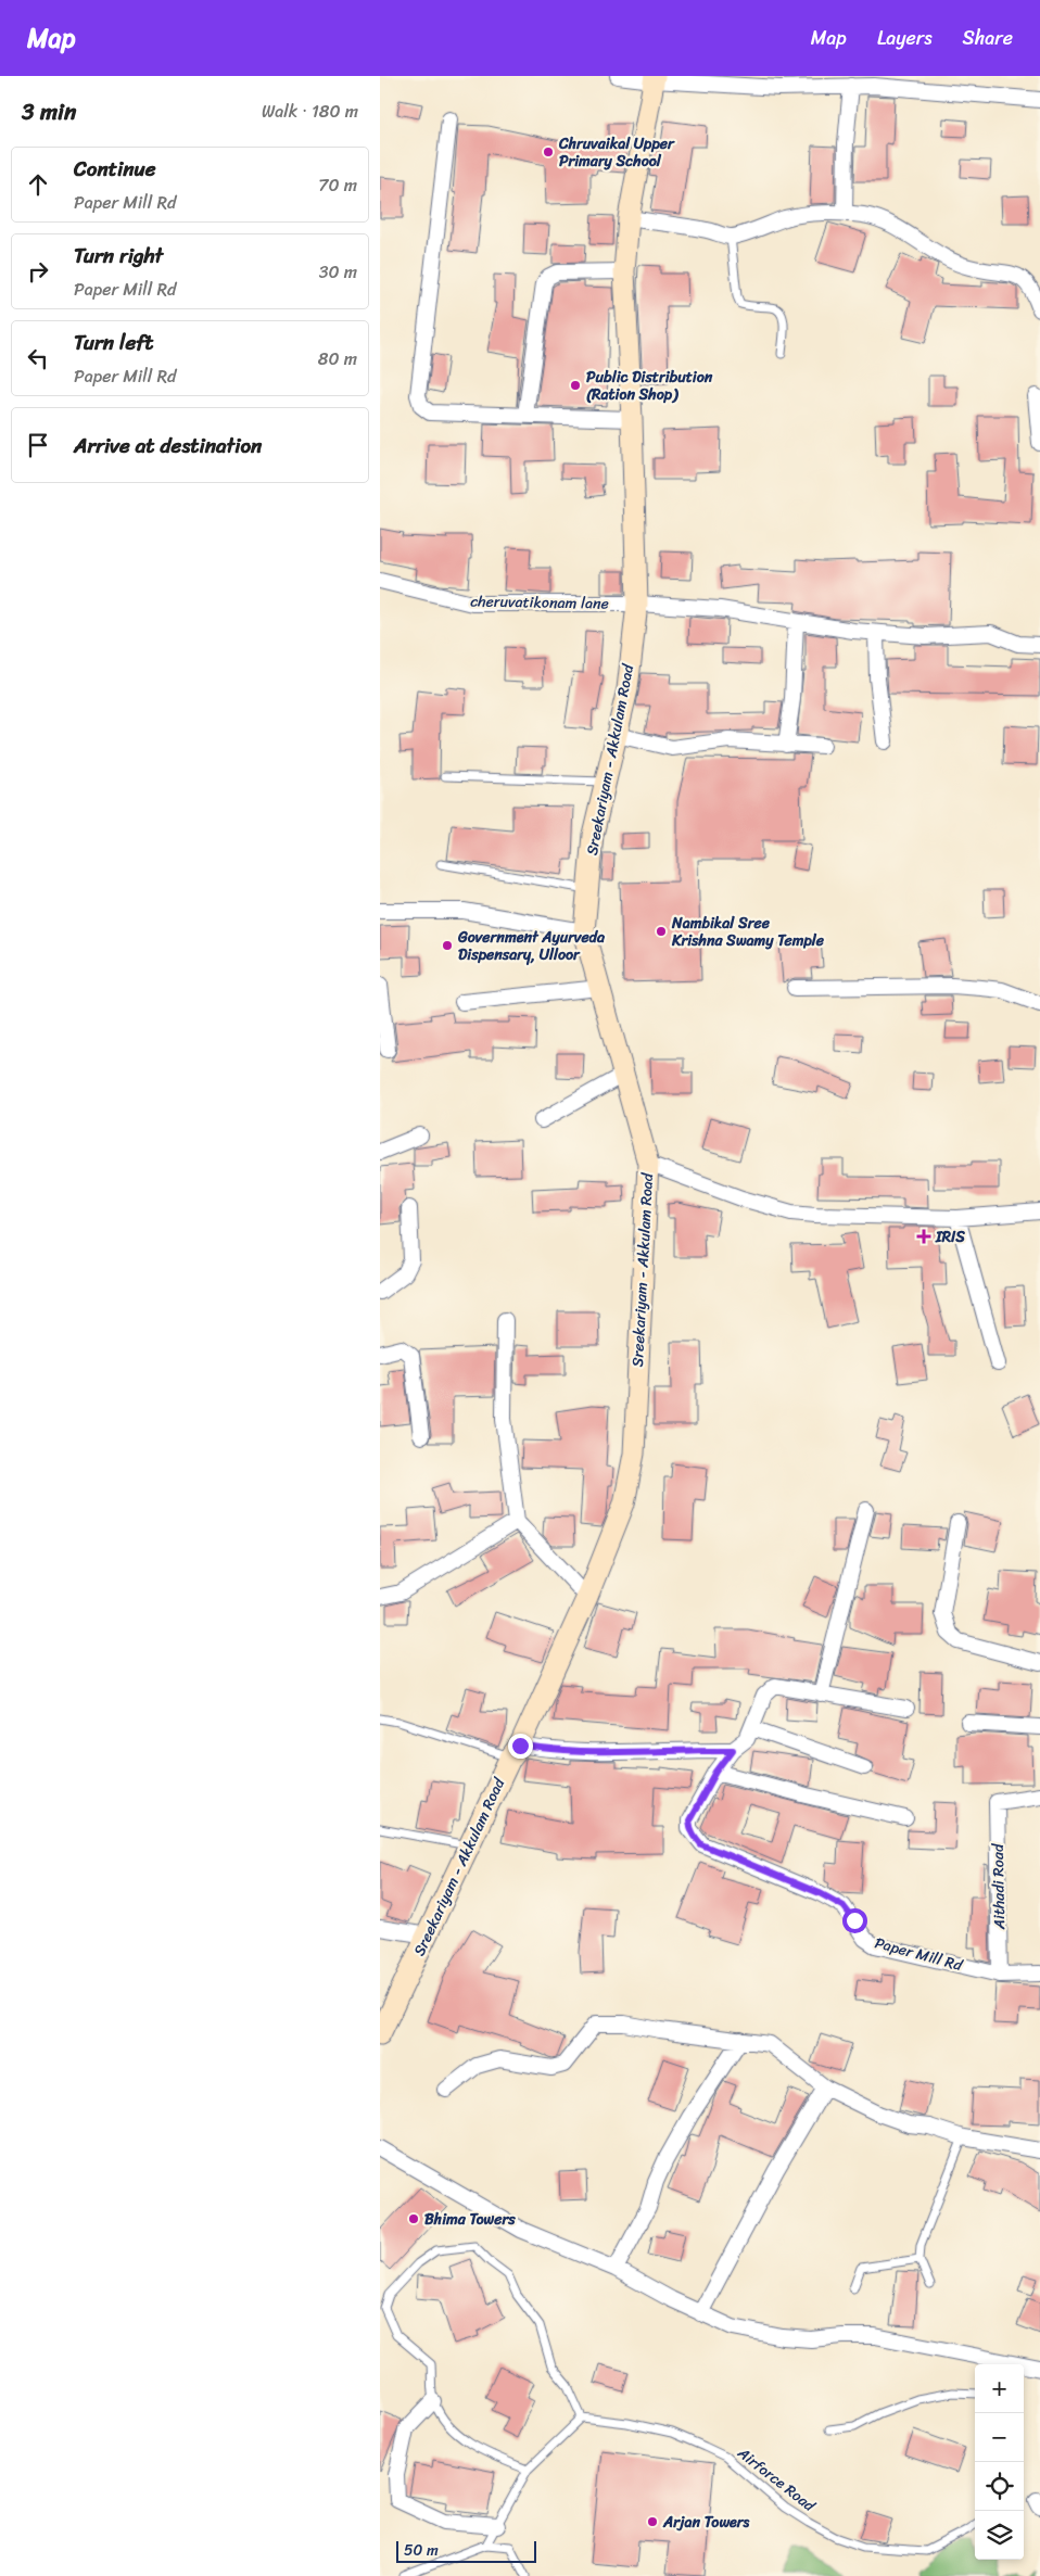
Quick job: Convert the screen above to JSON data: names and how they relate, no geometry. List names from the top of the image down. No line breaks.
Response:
{"streets":{"main road":["Sreekariyam - Akkulam Road"],"street":["cheruvatikonam lane","Aithadi Road","Paper Mill Rd"],"lane":["Airforce Road"]},"crossings":[["cheruvatikonam lane","Sreekariyam - Akkulam Road"],["Aithadi Road","Paper Mill Rd"]],"places":{"other":["Chruvaikal Upper Primary School","Public Distribution (Ration Shop)","Nambikal Sree Krishna Swamy Temple","Government Ayurveda Dispensary, Ulloor","Bhima Towers","Arjan Towers"],"health":["IRIS"]},"scale_bar":"50 m","page":{"header":"Map","nav":["Map","Layers","Share"],"heading":["3 min","Walk · 180 m"],"list":[["Continue","Paper Mill Rd","70 m"],["Turn right","Paper Mill Rd","30 m"],["Turn left","Paper Mill Rd","80 m"],"Arrive at destination"],"map_buttons":["+","−"],"scale":"50 m"}}
